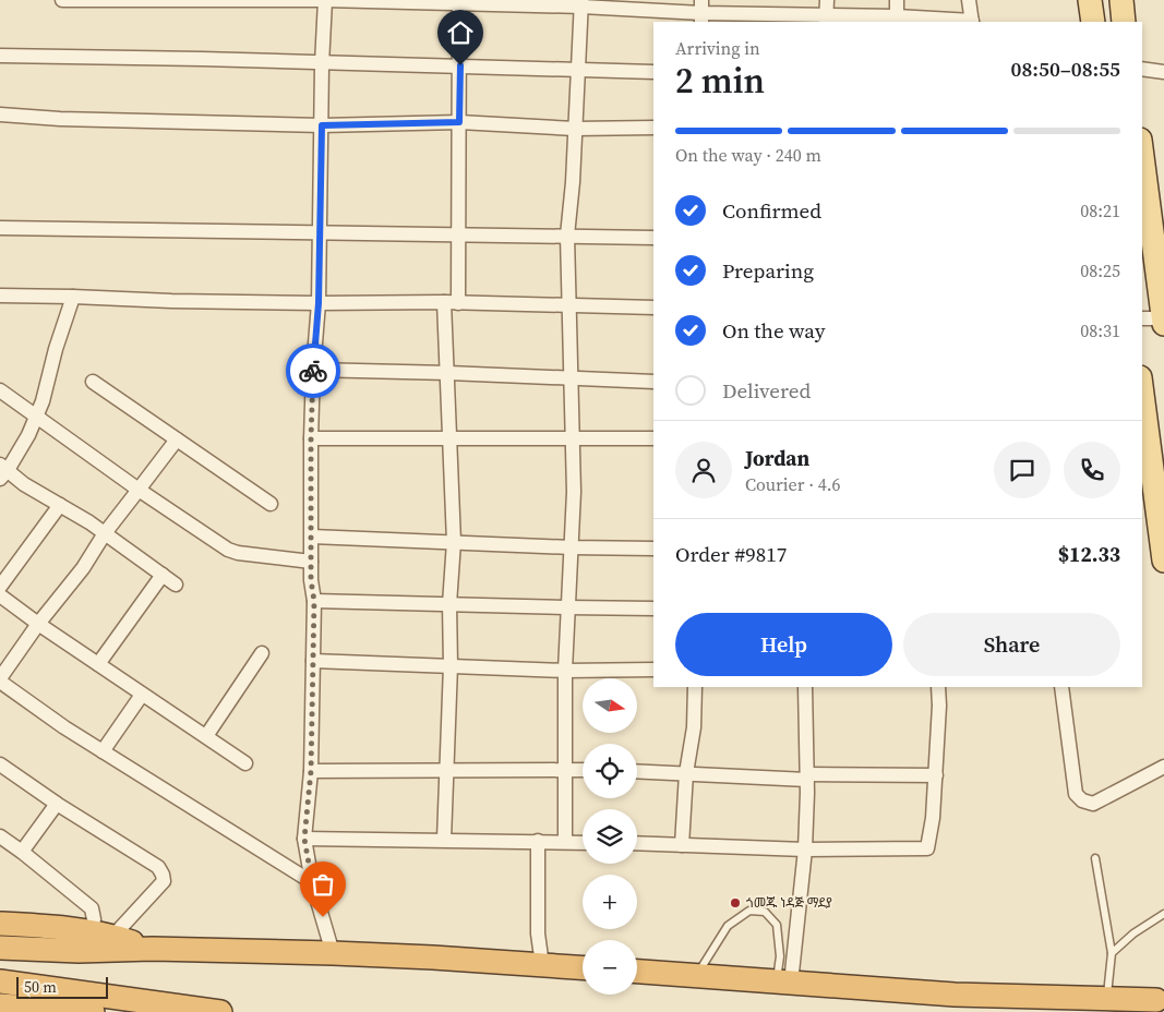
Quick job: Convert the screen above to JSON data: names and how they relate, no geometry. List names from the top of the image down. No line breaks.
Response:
{"places":["ጎመጁ ነዳጅ ማደያ"],"scale_bar":"50 m","north":"right","page":{"heading":["2 min","Arriving in","08:50–08:55"],"panel":["Jordan","Courier · 4.6","Order #9817","$12.33"],"bar":"On the way · 240 m","list":[["Confirmed","08:21"],["Preparing","08:25"],["On the way","08:31"],"Delivered"],"buttons":["Help","Share"],"map_buttons":["+","−"],"scale":"50 m"}}
